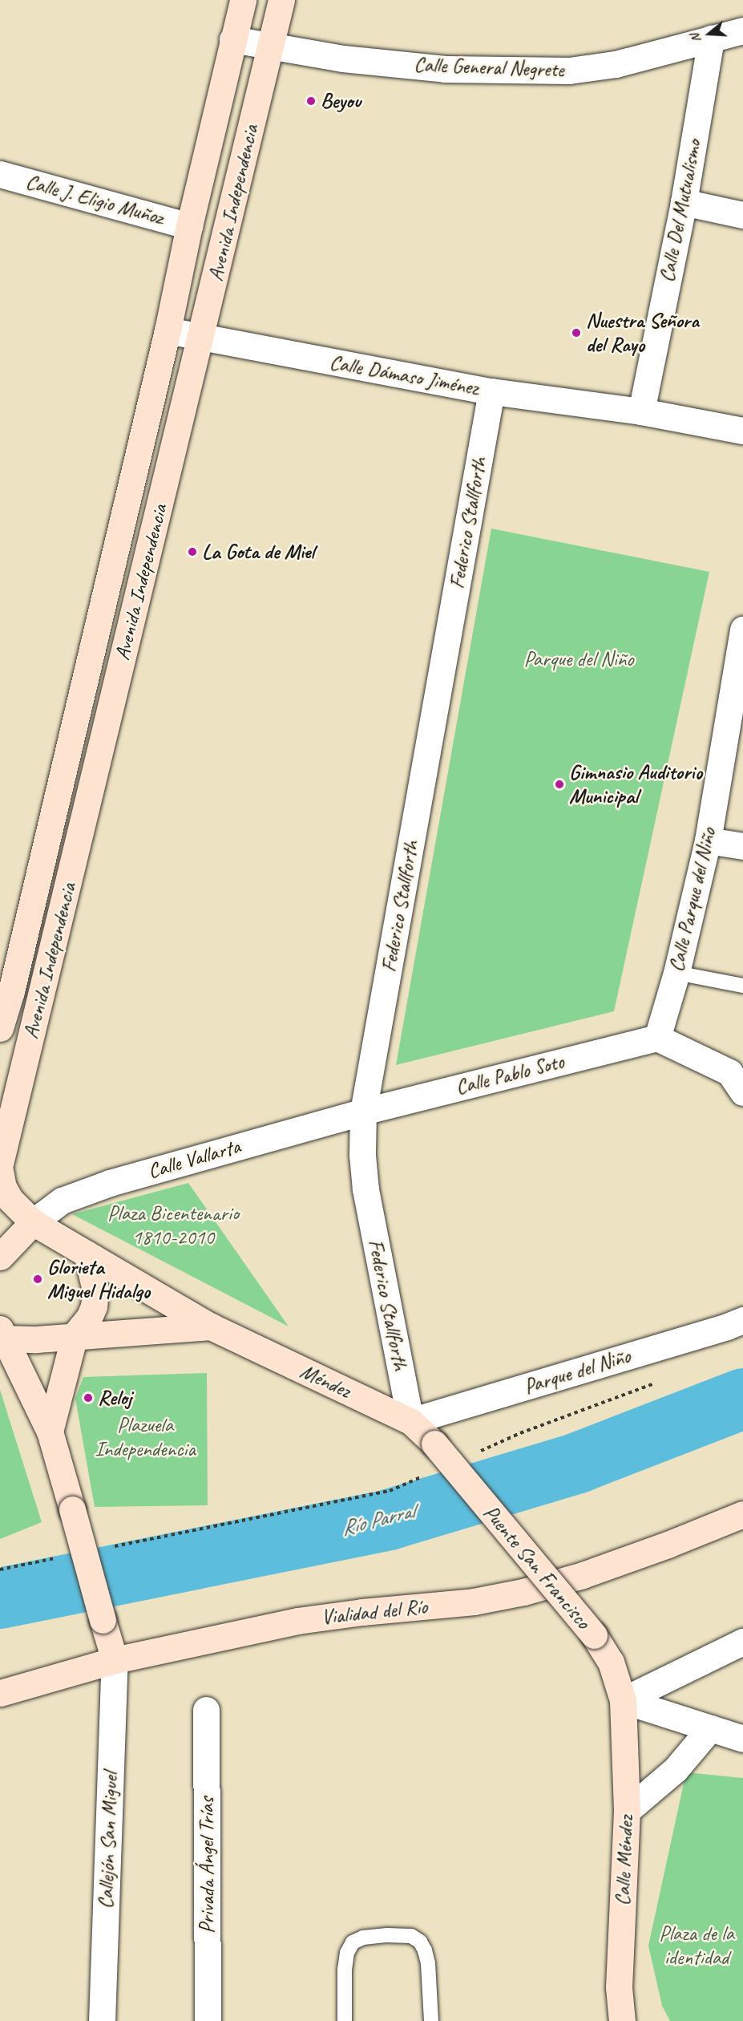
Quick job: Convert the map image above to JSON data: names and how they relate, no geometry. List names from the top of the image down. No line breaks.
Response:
{"streets":{"main road":["Avenida Independencia","Méndez","Puente San Francisco","Vialidad del Río","Calle Méndez"],"street":["Calle General Negrete","Calle J. Eligio Muñoz","Calle Del Mutualismo","Calle Dámaso Jiménez","Federico Stallforth","Calle Parque del Niño","Calle Pablo Soto","Calle Vallarta","Parque del Niño","Callejón San Miguel","Privada Ángel Trías"]},"crossings":[["Calle General Negrete","Avenida Independencia"],["Calle General Negrete","Calle Del Mutualismo"],["Calle J. Eligio Muñoz","Avenida Independencia"],["Avenida Independencia","Calle Dámaso Jiménez"],["Calle Del Mutualismo","Calle Dámaso Jiménez"],["Calle Dámaso Jiménez","Federico Stallforth"],["Federico Stallforth","Calle Pablo Soto"],["Federico Stallforth","Calle Vallarta"],["Federico Stallforth","Parque del Niño"],["Federico Stallforth","Méndez"],["Calle Parque del Niño","Calle Pablo Soto"],["Calle Pablo Soto","Calle Vallarta"],["Parque del Niño","Méndez"],["Méndez","Puente San Francisco"],["Puente San Francisco","Calle Méndez"],["Vialidad del Río","Callejón San Miguel"]],"water":["Río Parral"],"parks":["Parque del Niño","Plaza Bicentenario 1810-2010","Plazuela Independencia","Plaza de la identidad"],"places":["Beyou","Nuestra Señora del Rayo","La Gota de Miel","Gimnasio Auditorio Municipal","Glorieta Miguel Hidalgo","Reloj"],"north":"left"}
